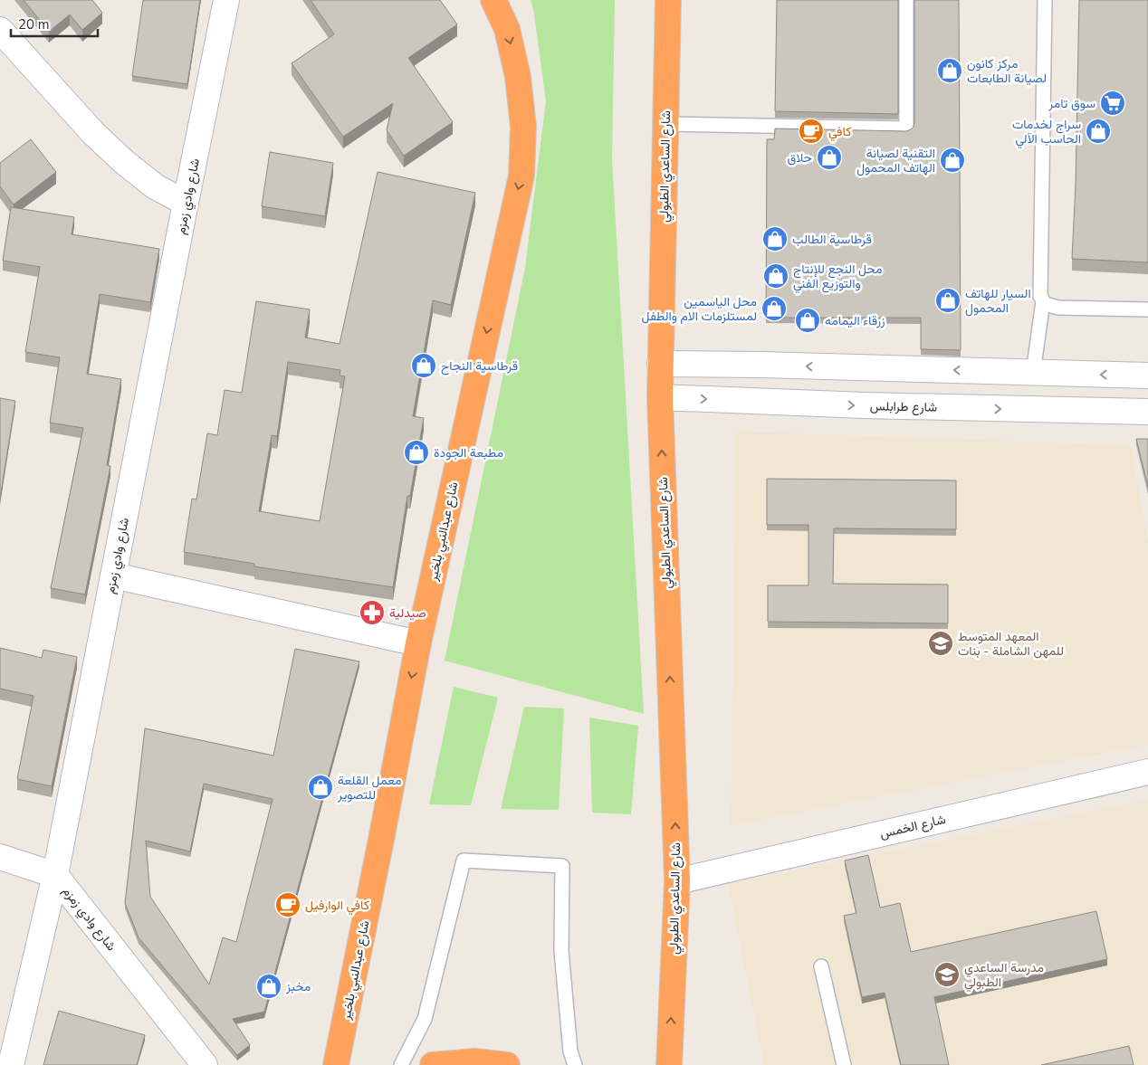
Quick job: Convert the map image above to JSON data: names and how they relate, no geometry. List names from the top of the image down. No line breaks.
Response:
{"streets":{"highway":["شارع الساعدي الطبولي","شارع عبدالنبي بلخير"],"main road":["شارع وادي زمزم","شارع طرابلس","شارع الخمس"]},"crossings":[["شارع الساعدي الطبولي","شارع طرابلس"],["شارع الساعدي الطبولي","شارع الخمس"]],"one_way":["شارع الساعدي الطبولي","شارع عبدالنبي بلخير"],"places":{"shop":["مركز كانون لصيانة الطابعات","سراج لخدمات الحاسب الآلي","حلاق","التقنية لصيانة الهاتف المحمول","قرطاسية الطالب","محل النجع للإنتاج والتوزيع الفني","السيار للهاتف المحمول","محل الياسمين لمستلزمات الام والطفل","زرقاء اليمامه","قرطاسية النجاح","مطبعة الجودة","معمل القلعة للتصوير","مخبز"],"supermarket":["سوق تامر"],"cafe":["كافي","كافي الوارفيل"],"pharmacy":["صيدلية"],"school or university":["المعهد المتوسط للمهن الشاملة - بنات","مدرسة الساعدي الطبولي"]},"scale_bar":"20 m"}
